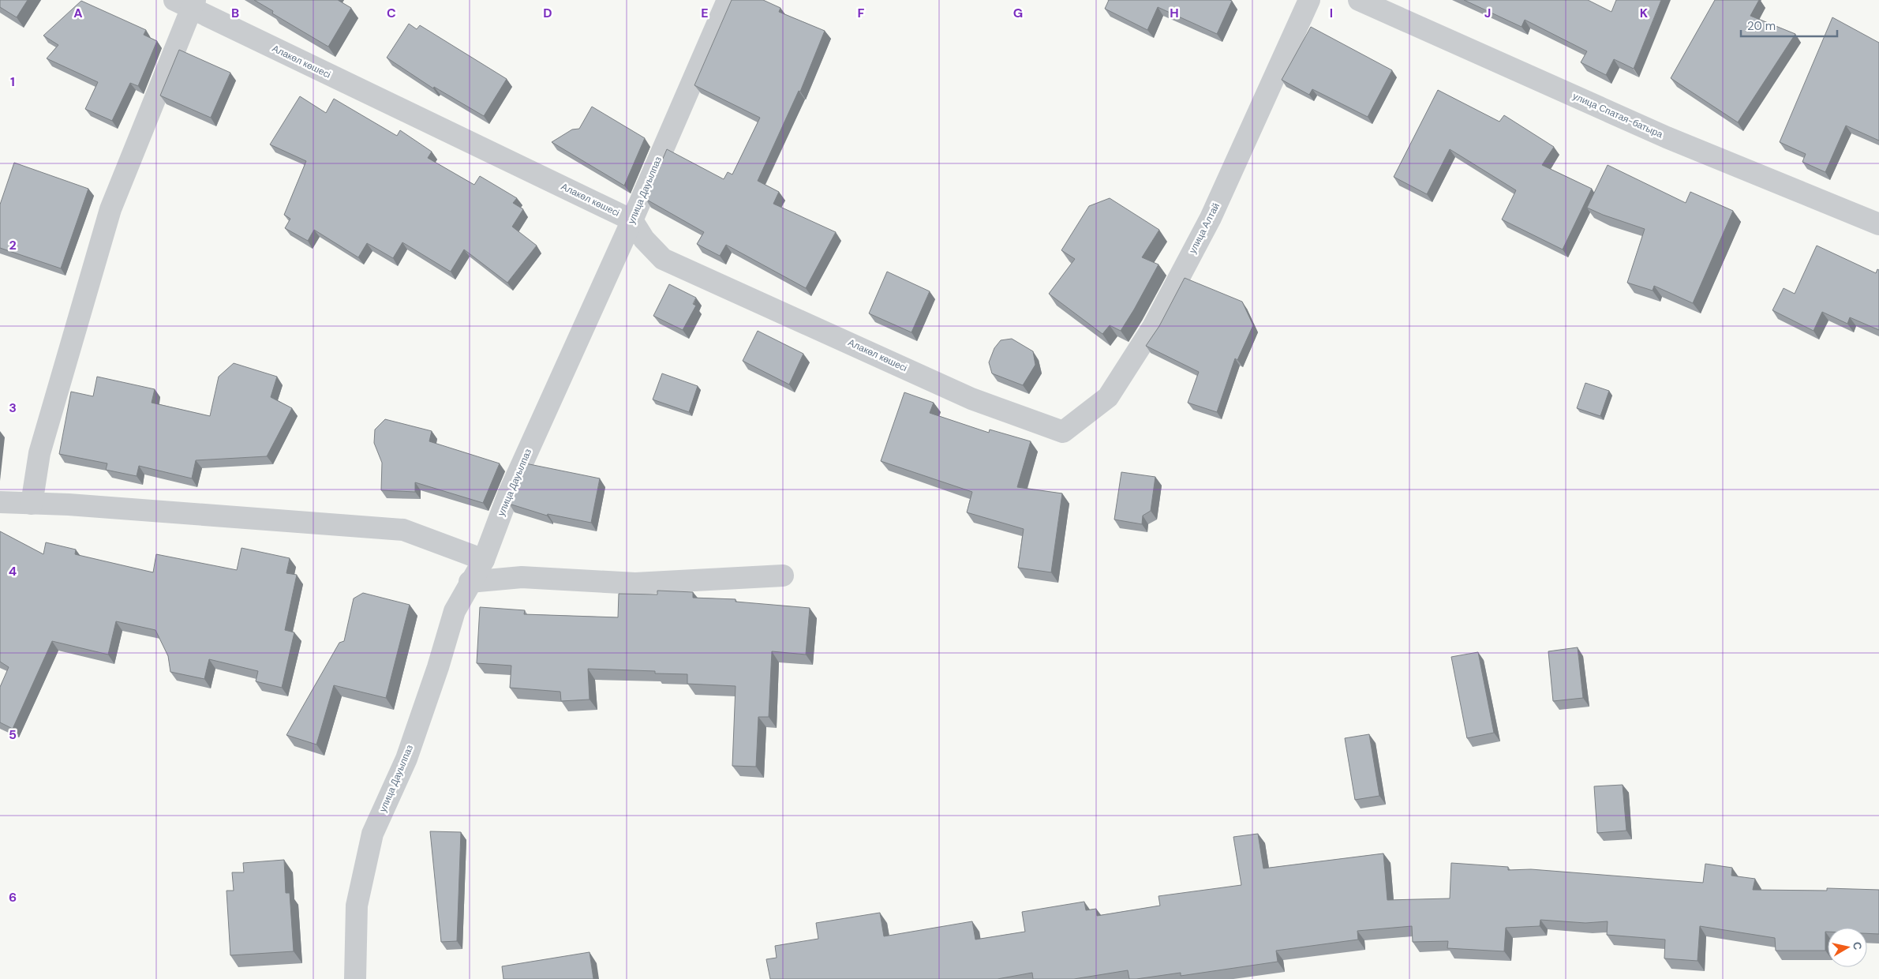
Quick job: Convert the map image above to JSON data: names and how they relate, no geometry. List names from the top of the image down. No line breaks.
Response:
{"streets":{"street":["Алакөл көшесі","улица Спатая-батыра","улица Дауылпаз","улица Алтай"]},"crossings":[["Алакөл көшесі","улица Дауылпаз"],["Алакөл көшесі","улица Алтай"]],"scale_bar":"20 m","north":"right","grid":{"columns":["A","B","C","D","E","F","G","H","I","J","K"],"rows":["1","2","3","4","5","6"]}}
